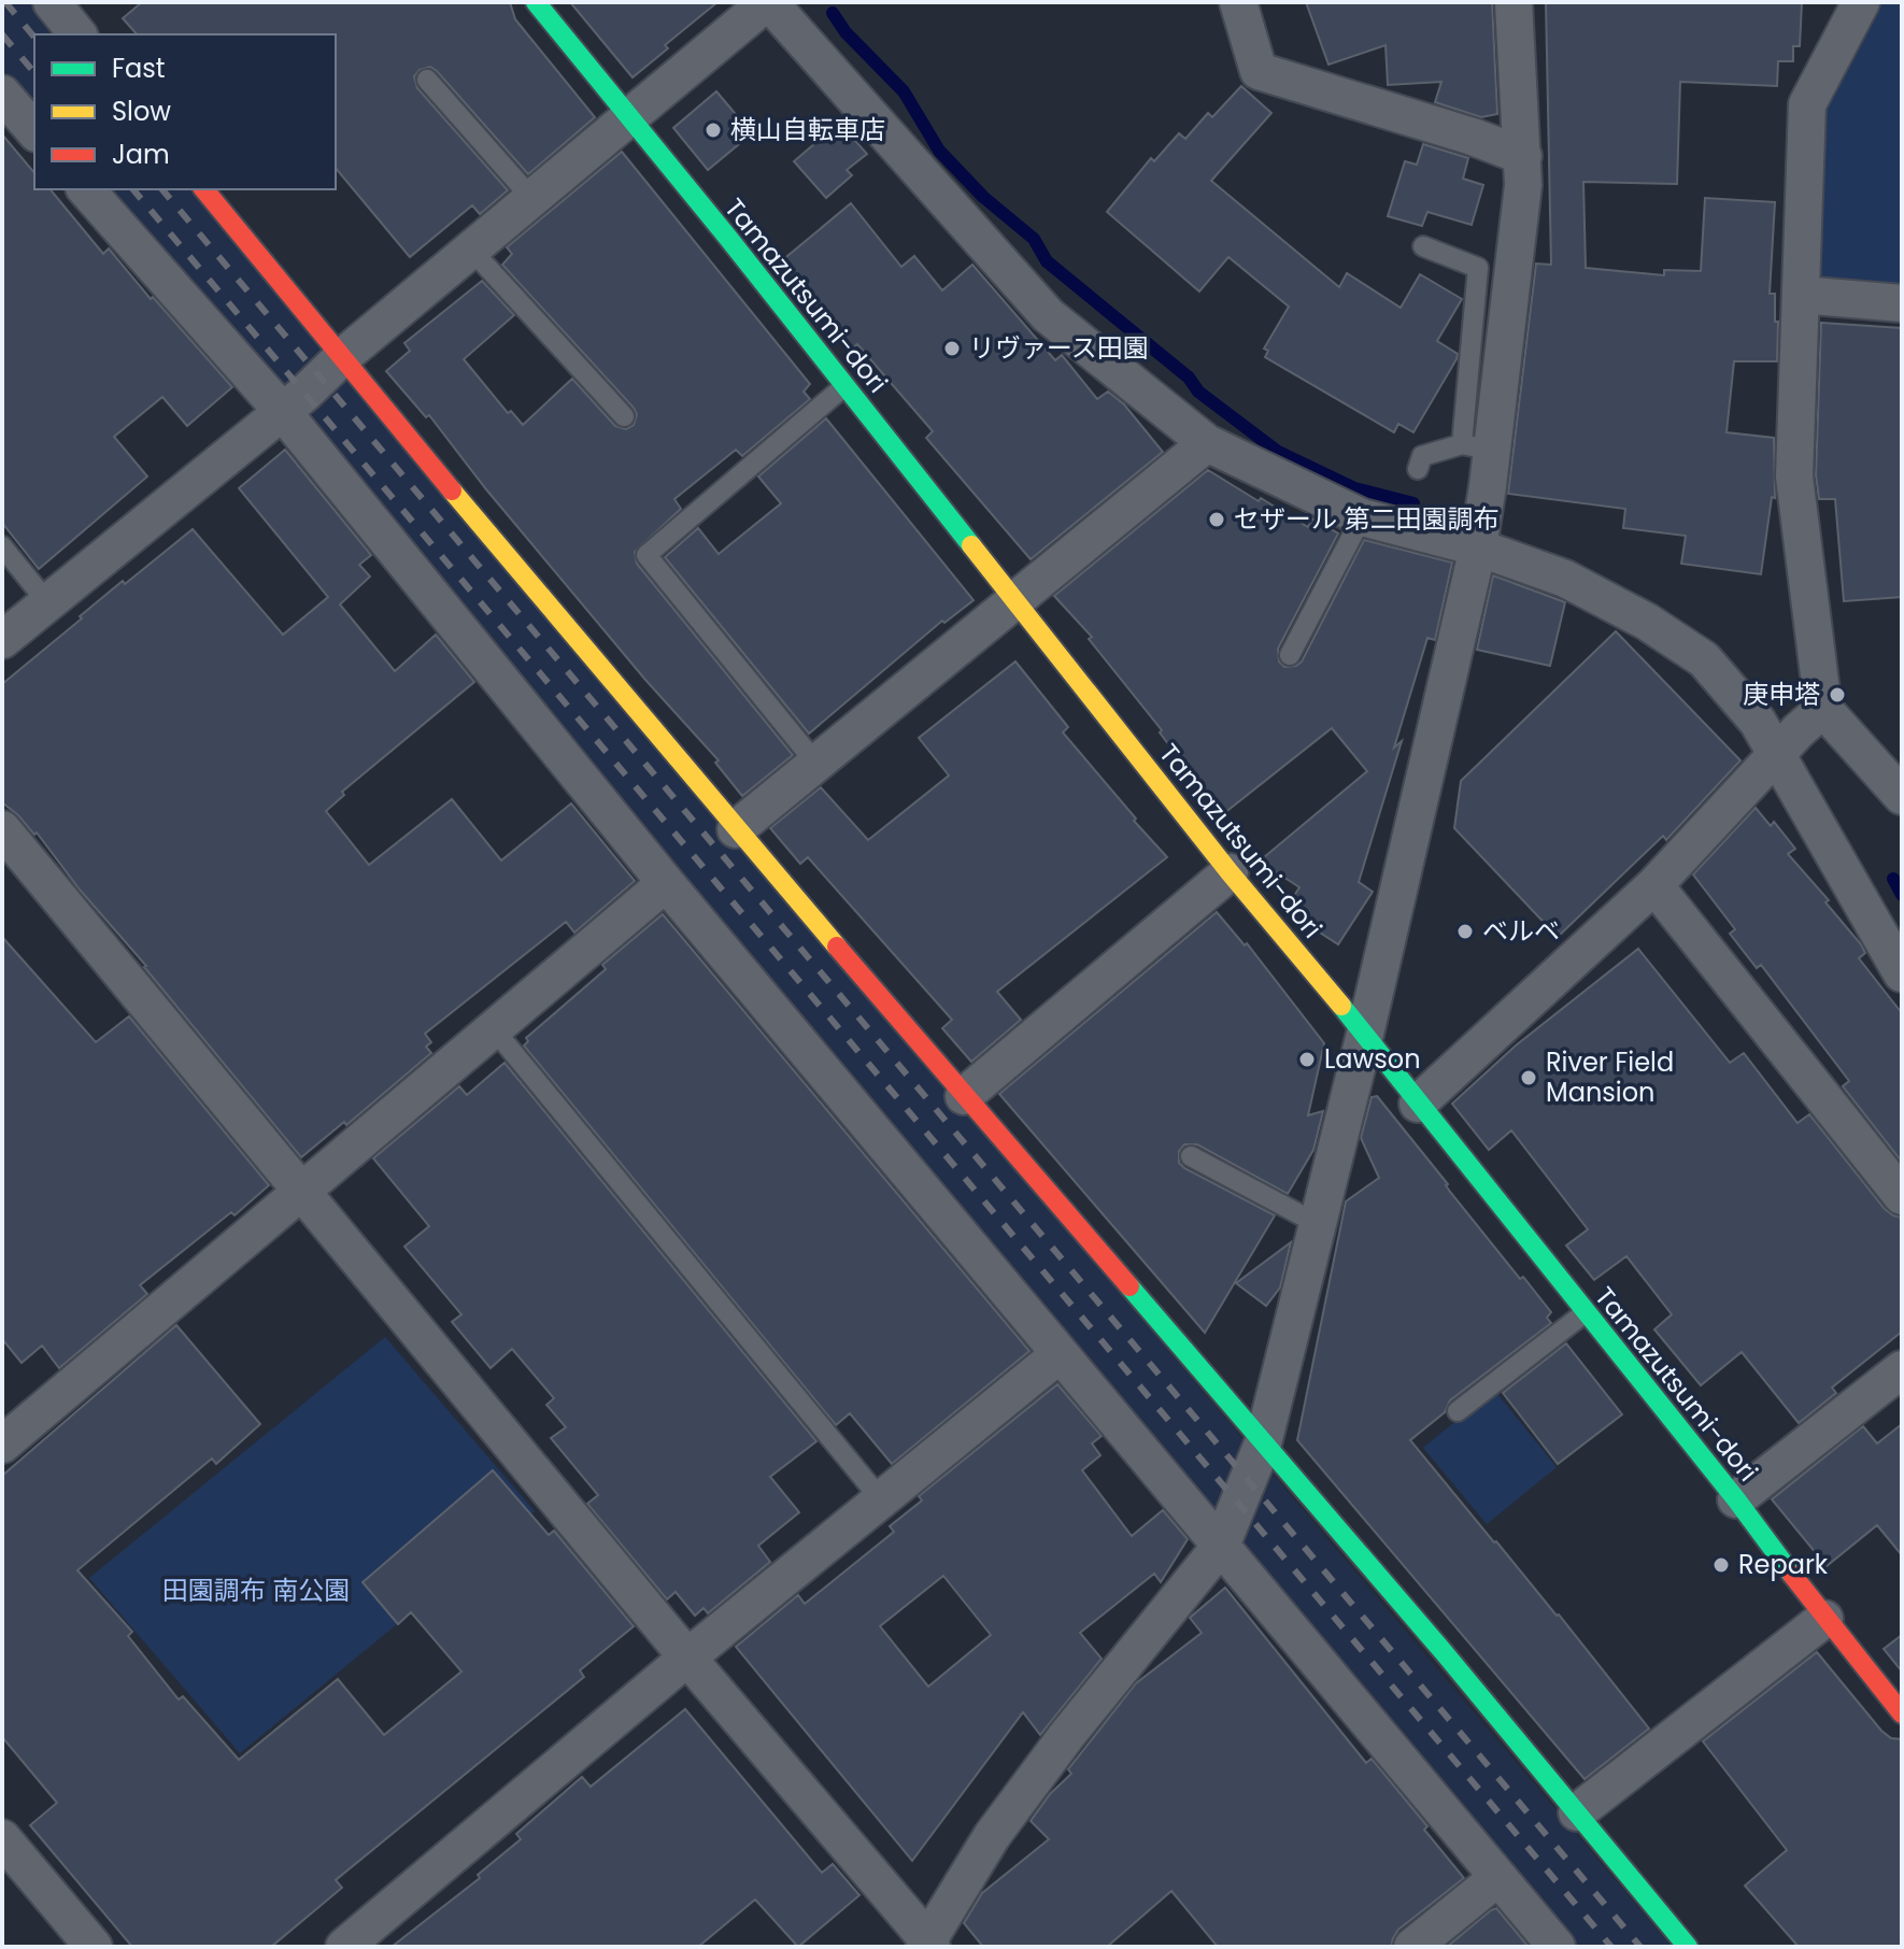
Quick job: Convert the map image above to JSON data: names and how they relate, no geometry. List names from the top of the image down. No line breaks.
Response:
{"streets":{"street":["Tamazutsumi-dori"]},"parks":["田園調布 南公園"],"places":["横山自転車店","リヴァース田園","セザール 第二田園調布","庚申塔","ベルベ","Lawson","River Field Mansion","Repark"],"legend":["Fast","Slow","Jam"]}
